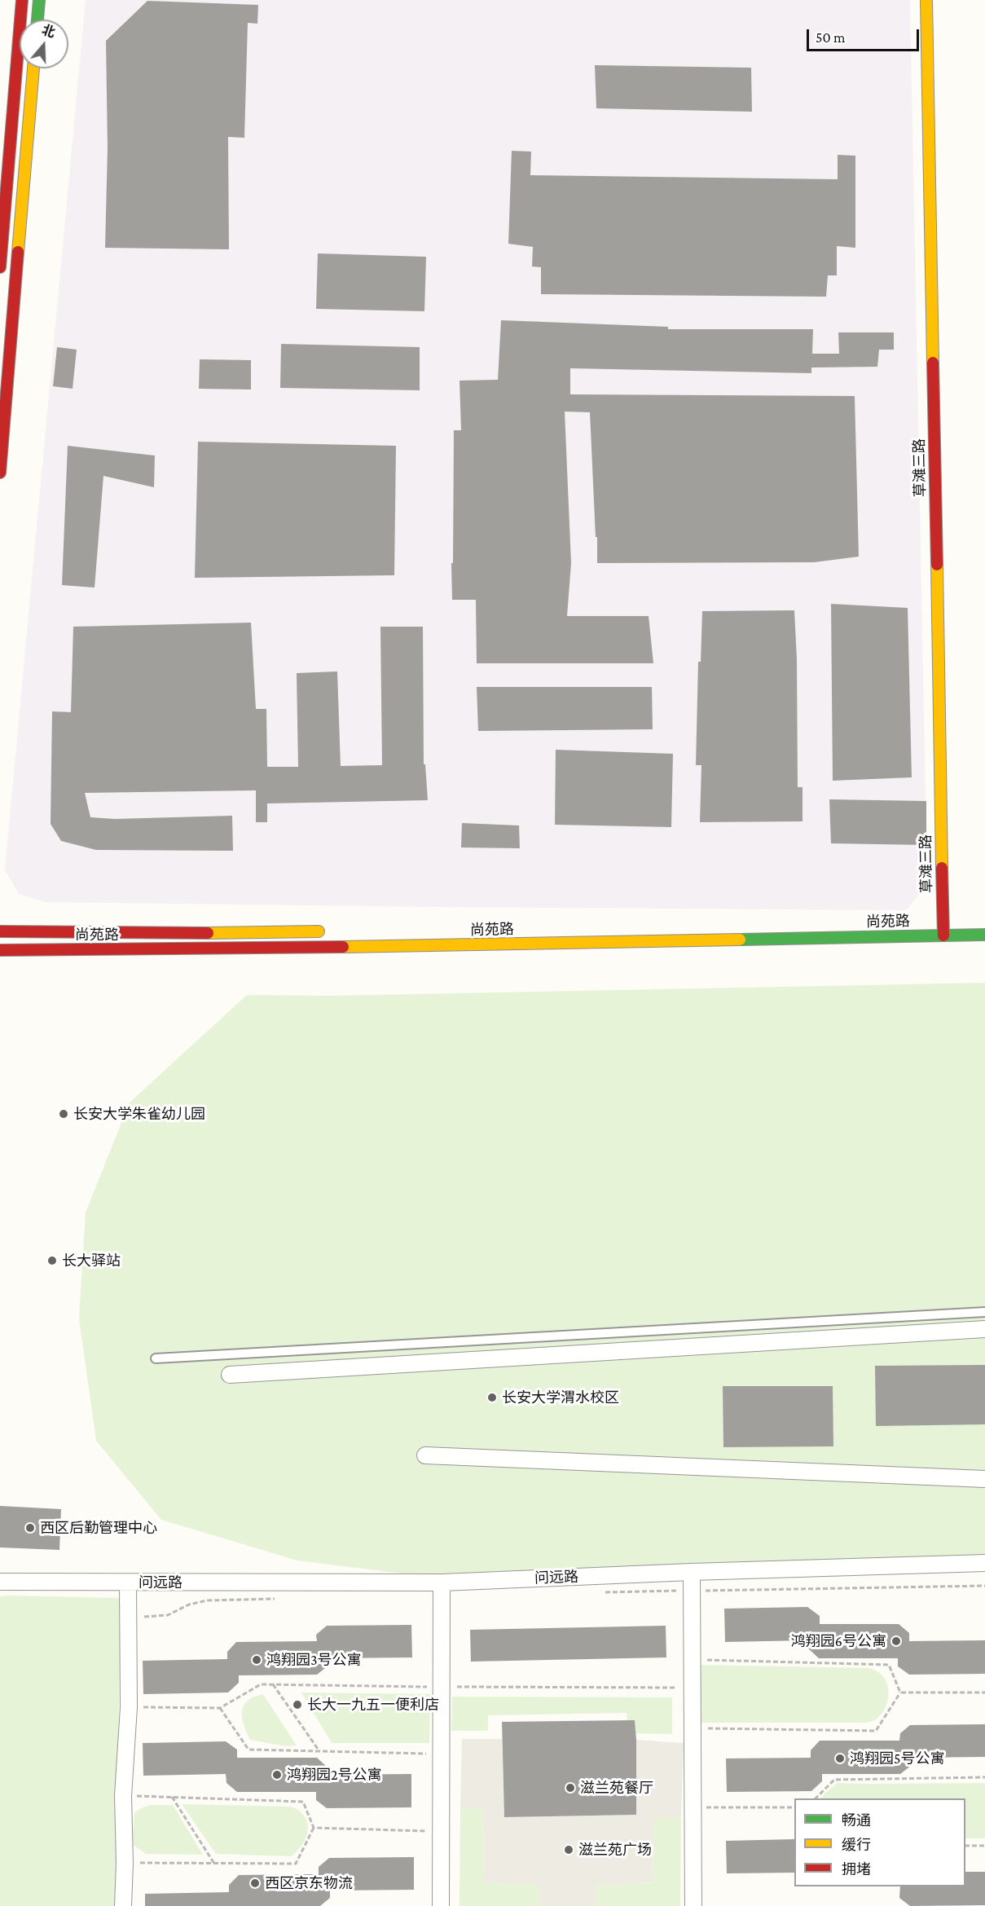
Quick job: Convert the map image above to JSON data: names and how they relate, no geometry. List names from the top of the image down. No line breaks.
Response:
{"streets":{"main road":["草滩三路","尚苑路"],"street":["问远路"]},"crossings":[["草滩三路","尚苑路"]],"places":["长安大学朱雀幼儿园","长大驿站","长安大学渭水校区","西区后勤管理中心","鸿翔园6号公寓","鸿翔园3号公寓","长大一九五一便利店","鸿翔园5号公寓","鸿翔园2号公寓","滋兰苑餐厅","滋兰苑广场","西区京东物流"],"legend":["畅通","缓行","拥堵"],"scale_bar":"50 m","north":"top"}
